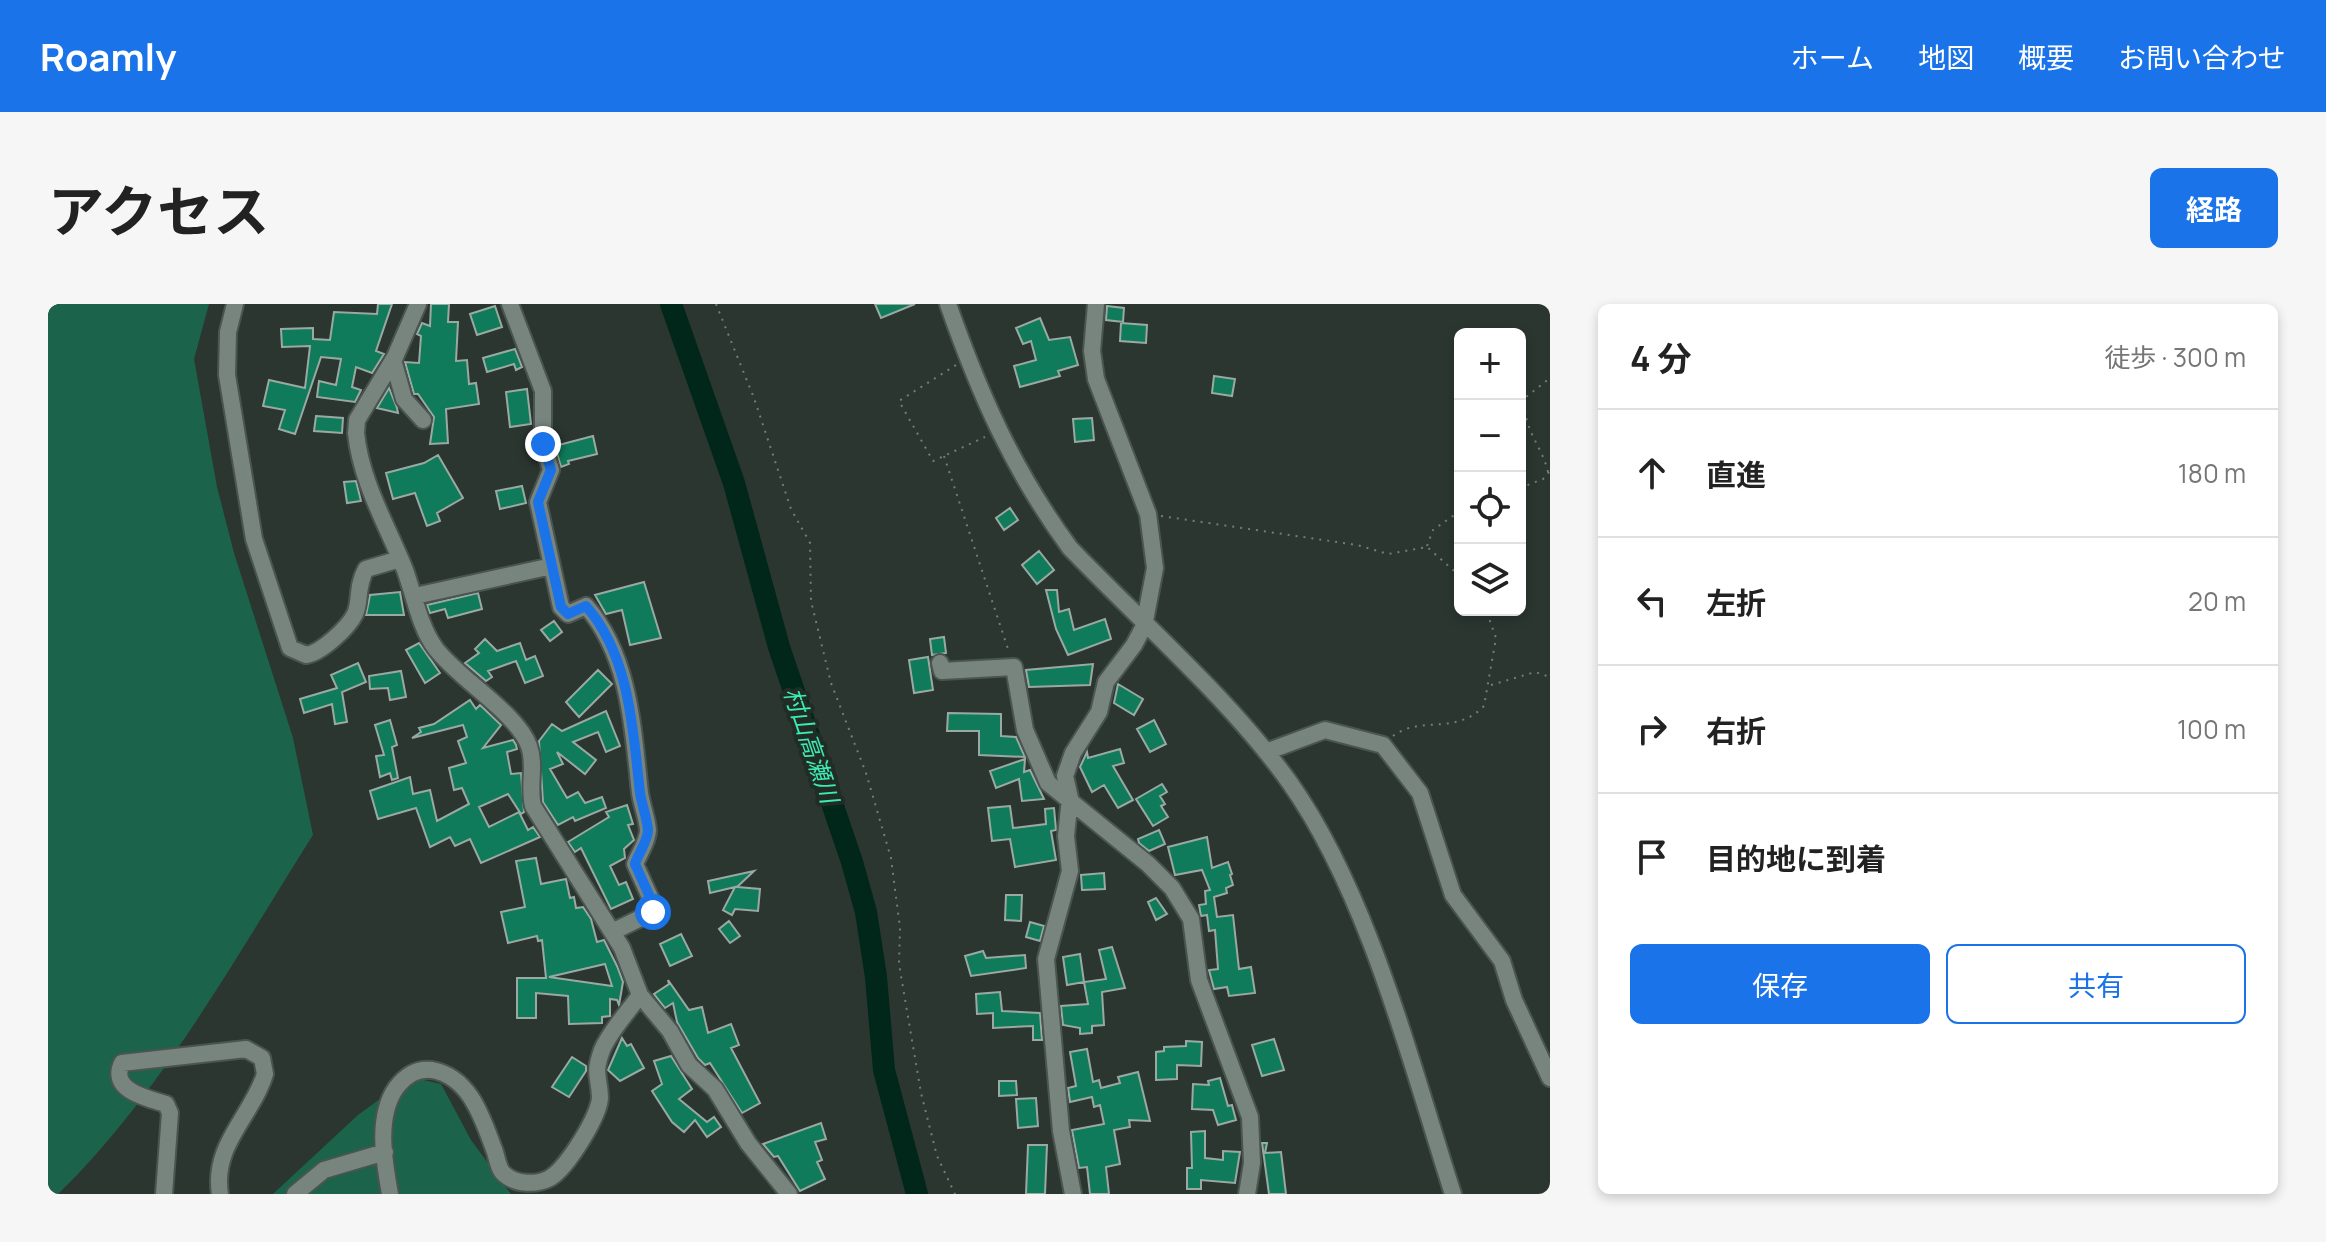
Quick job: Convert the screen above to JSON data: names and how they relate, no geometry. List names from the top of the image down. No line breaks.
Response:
{"water":["村山高瀬川"],"page":{"header":"Roamly","nav":["ホーム","地図","概要","お問い合わせ"],"title":"アクセス","buttons":["経路",["保存","共有"]],"heading":["4 分","徒歩 · 300 m"],"map_buttons":["+","−"],"list":[["直進","180 m"],["左折","20 m"],["右折","100 m"],"目的地に到着"]}}
